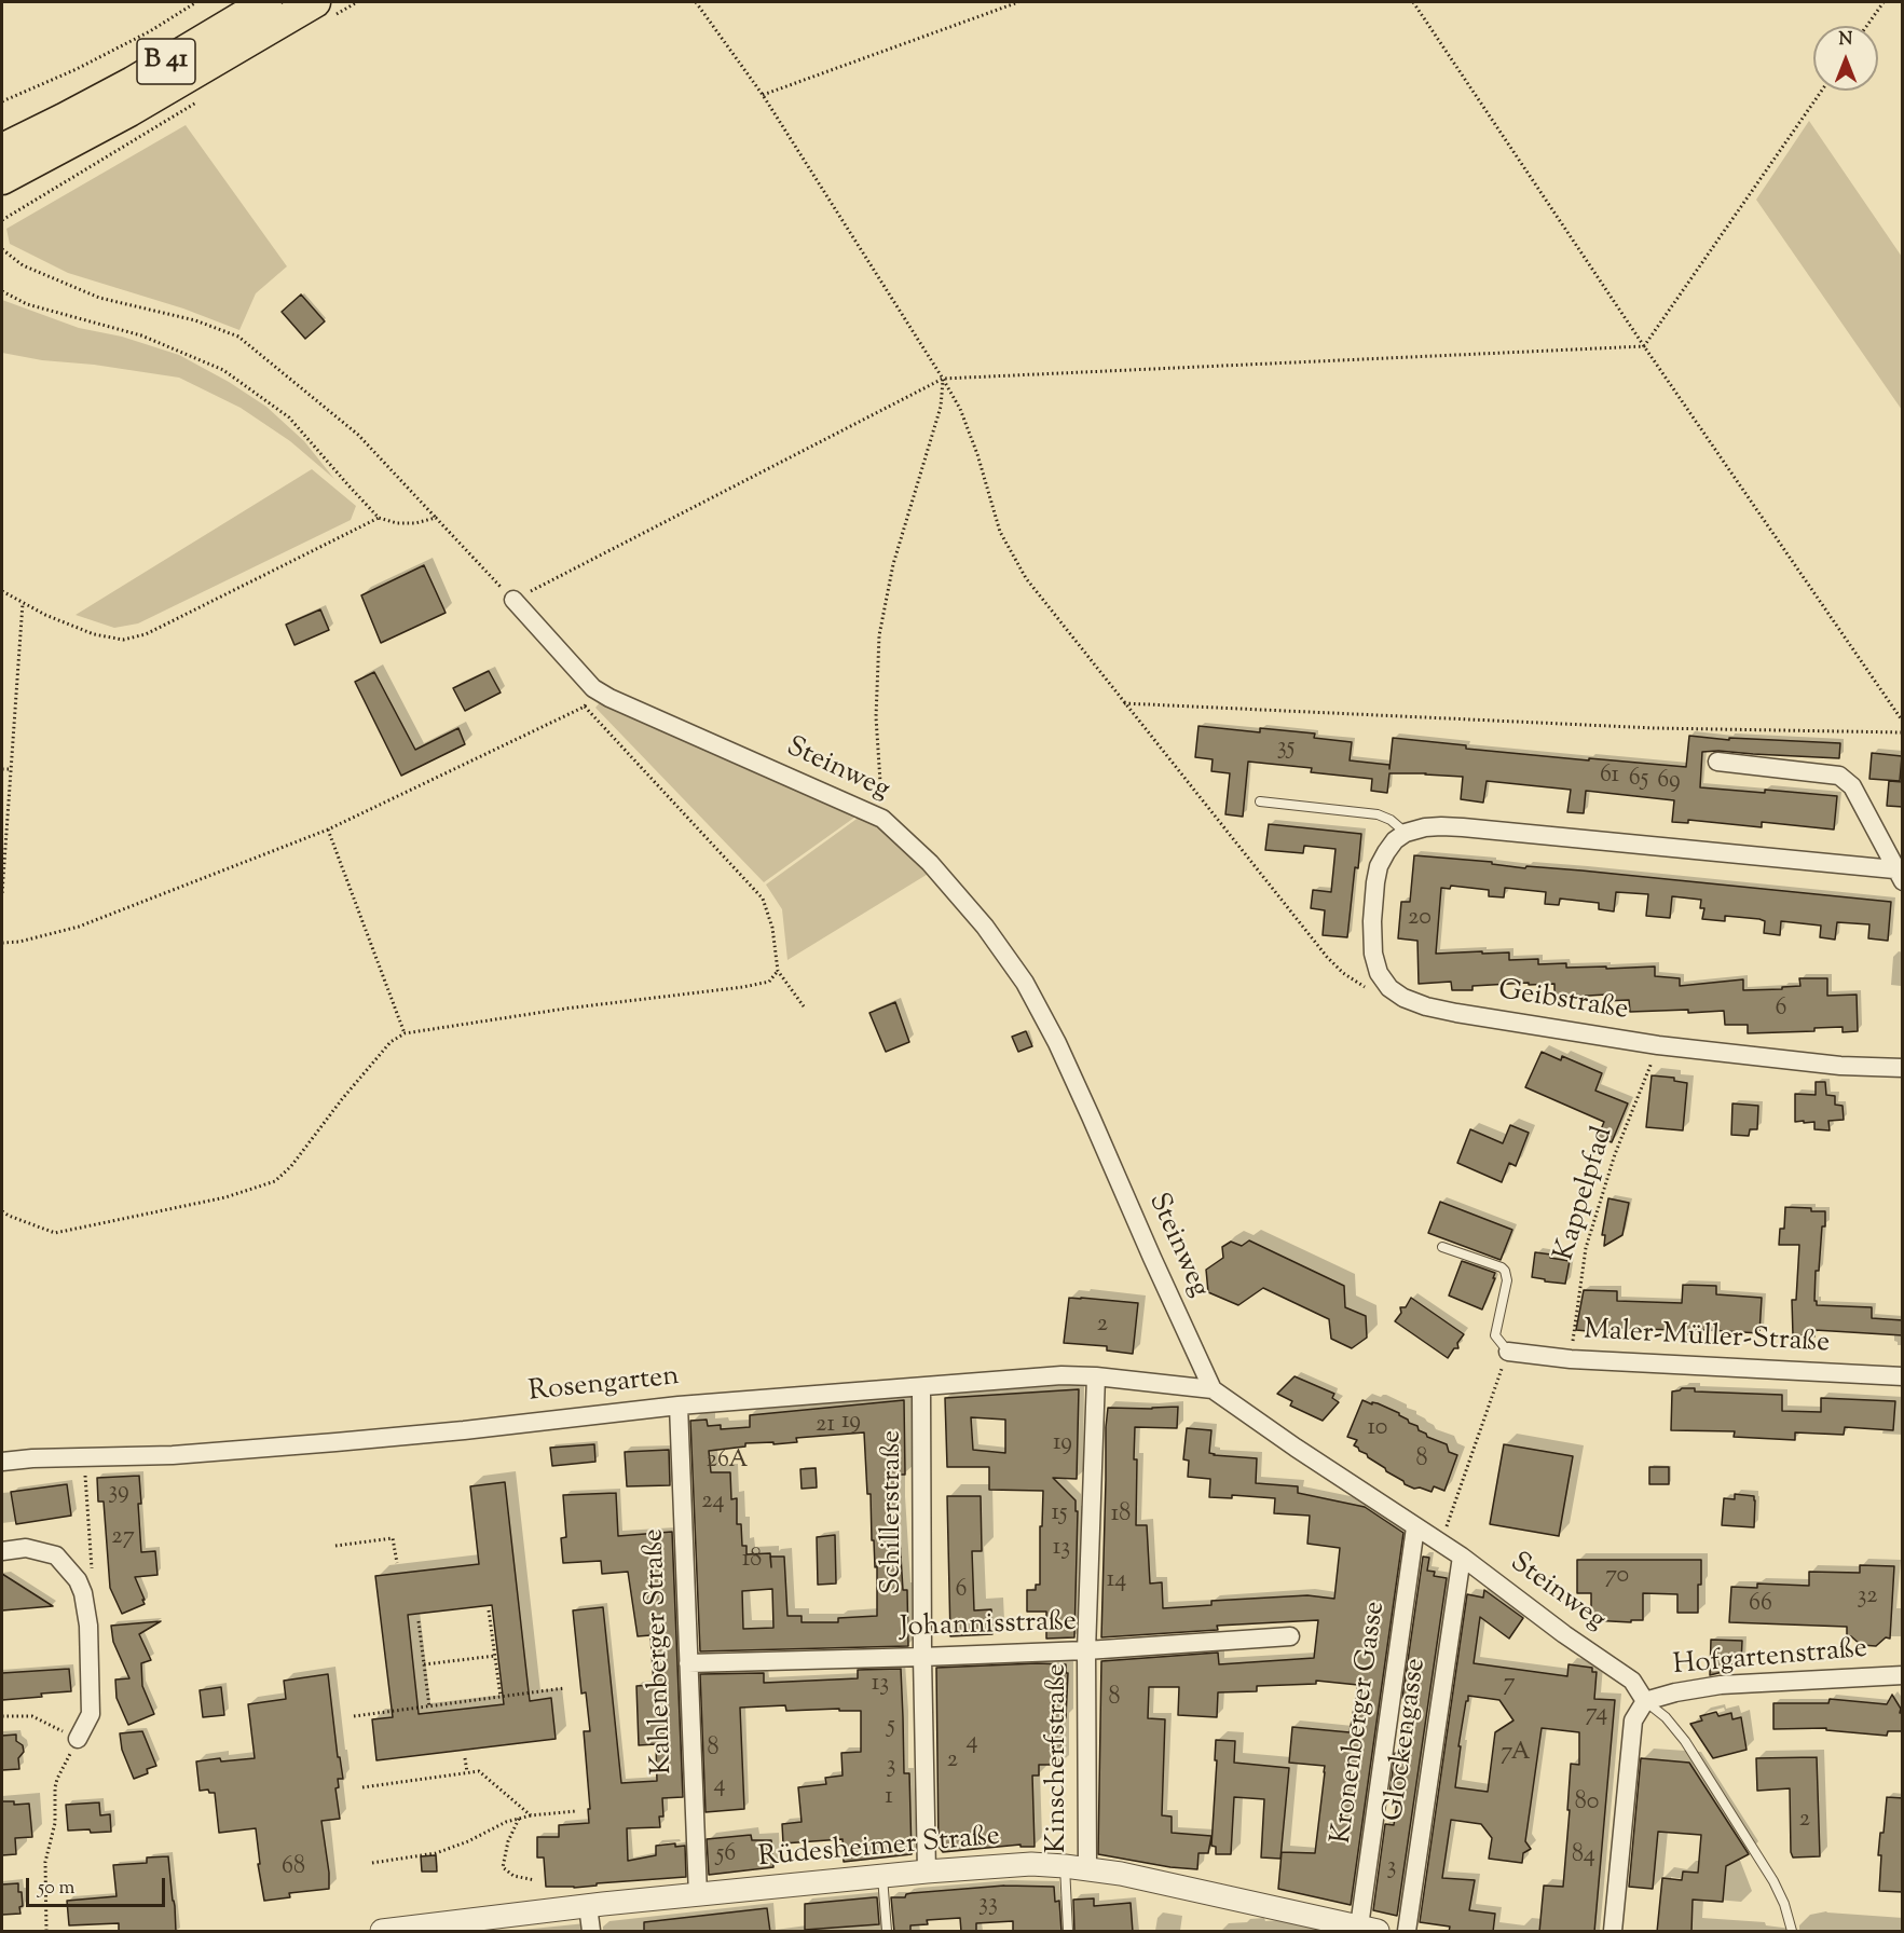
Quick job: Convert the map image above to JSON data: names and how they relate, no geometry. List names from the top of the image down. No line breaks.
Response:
{"streets":{"highway":["B 41"],"street":["Steinweg","Geibstraße","Maler-Müller-Straße","Rosengarten","Schillerstraße","Johannisstraße","Kahlenberger Straße","Hofgartenstraße","Kronenberger Gasse","Glockengasse","Kinscherfstraße","Rüdesheimer Straße"],"path":["Kappelpfad"]},"crossings":[["Steinweg","Rosengarten"],["Steinweg","Hofgartenstraße"],["Steinweg","Kronenberger Gasse"],["Steinweg","Glockengasse"],["Geibstraße","Kappelpfad"],["Kappelpfad","Maler-Müller-Straße"],["Rosengarten","Schillerstraße"],["Rosengarten","Kahlenberger Straße"],["Rosengarten","Kinscherfstraße"],["Schillerstraße","Johannisstraße"],["Schillerstraße","Rüdesheimer Straße"],["Johannisstraße","Kahlenberger Straße"],["Johannisstraße","Kinscherfstraße"],["Kahlenberger Straße","Rüdesheimer Straße"],["Kronenberger Gasse","Rüdesheimer Straße"],["Kinscherfstraße","Rüdesheimer Straße"]],"house_numbers":["35","61","65","69","20","6","2","19","21","10","19","8","26A","39","24","15","18","27","13","18","70","14","6","32","66","13","7","8","74","5","4","8","7A","2","3","4","1","80","2","56","84","68","3","33"],"scale_bar":"50 m","north":"top"}
